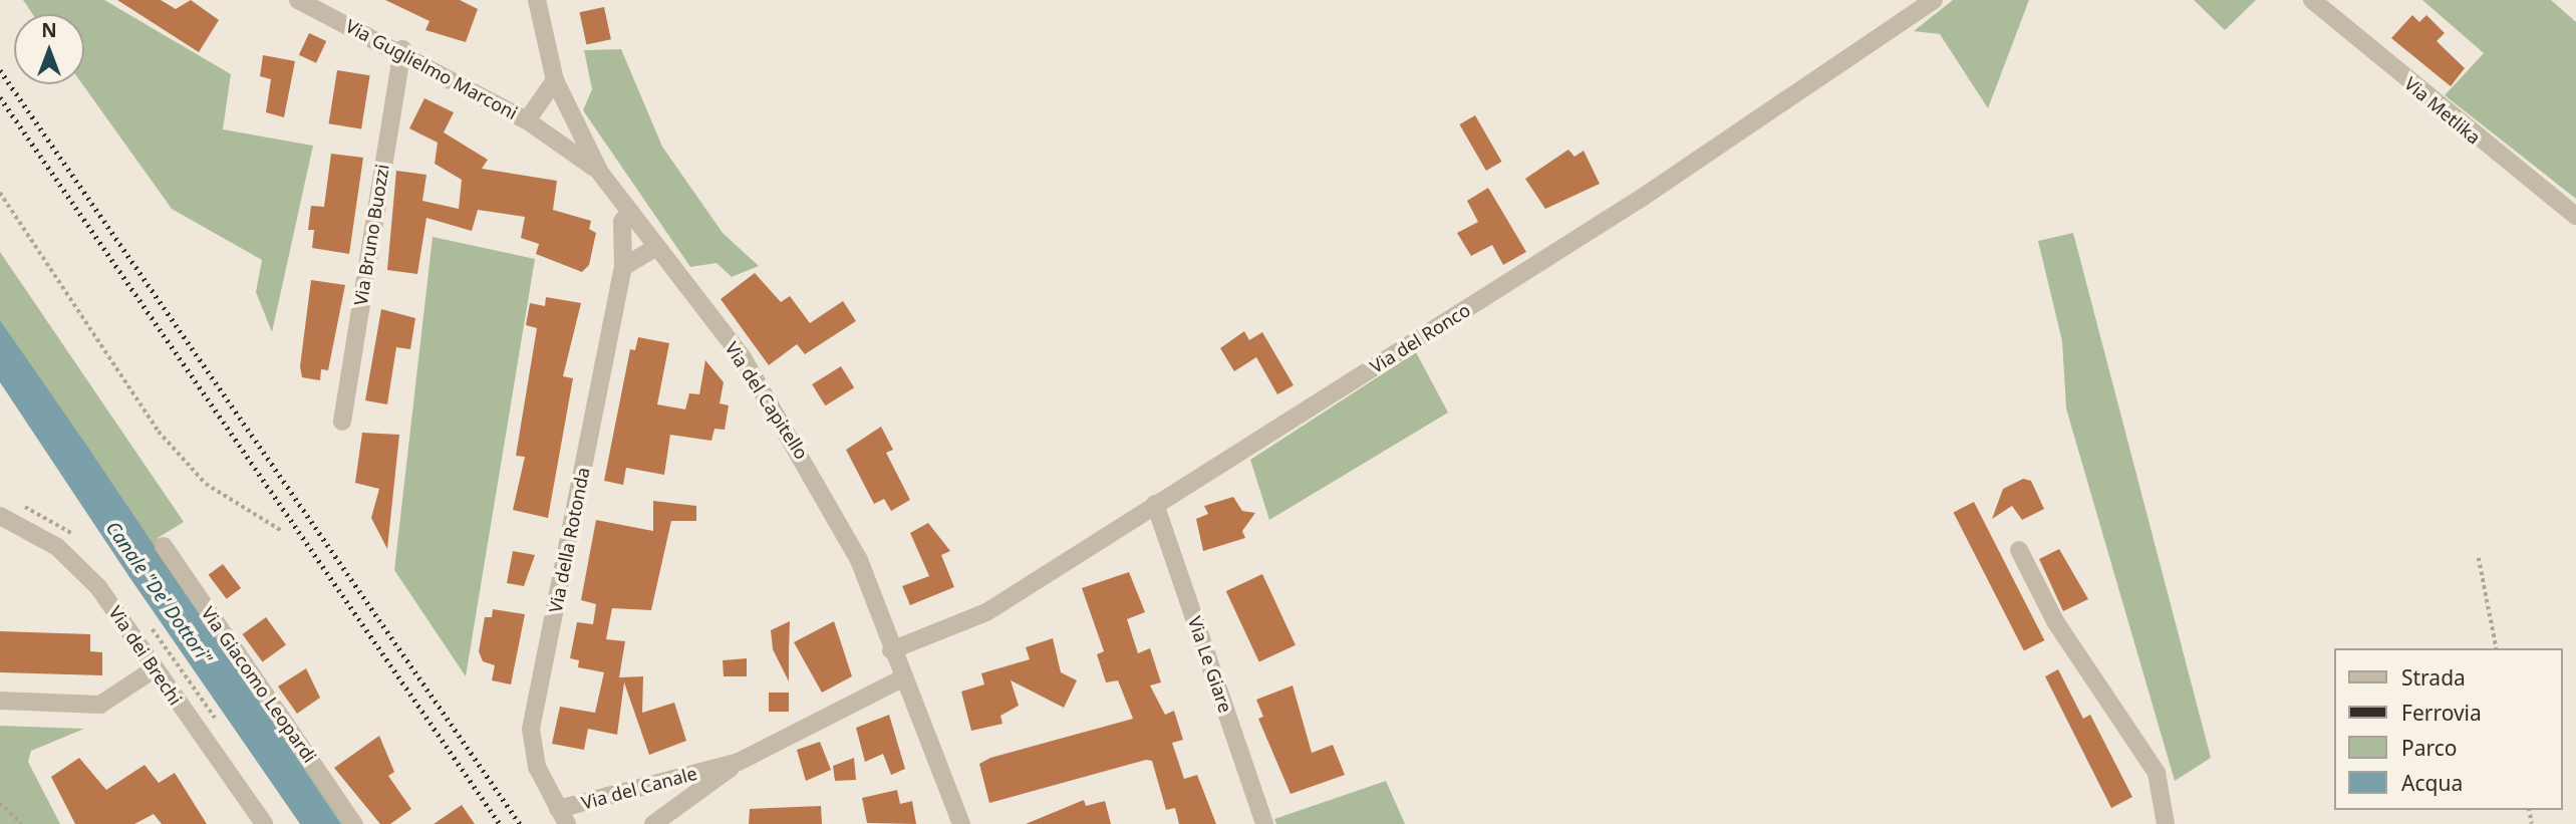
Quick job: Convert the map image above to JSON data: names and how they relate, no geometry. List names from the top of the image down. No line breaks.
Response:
{"streets":{"street":["Via Guglielmo Marconi","Via Metlika","Via Bruno Buozzi","Via del Ronco","Via del Capitello","Via della Rotonda","Via dei Brechi","Via Le Giare","Via Giacomo Leopardi","Via del Canale"]},"crossings":[["Via Guglielmo Marconi","Via Bruno Buozzi"],["Via Guglielmo Marconi","Via del Capitello"],["Via del Ronco","Via del Capitello"],["Via del Ronco","Via Le Giare"],["Via del Capitello","Via della Rotonda"],["Via del Capitello","Via del Canale"],["Via della Rotonda","Via del Canale"]],"water":["Canale \"De' Dottori\""],"legend":["Strada","Ferrovia","Parco","Acqua"],"north":"top"}
